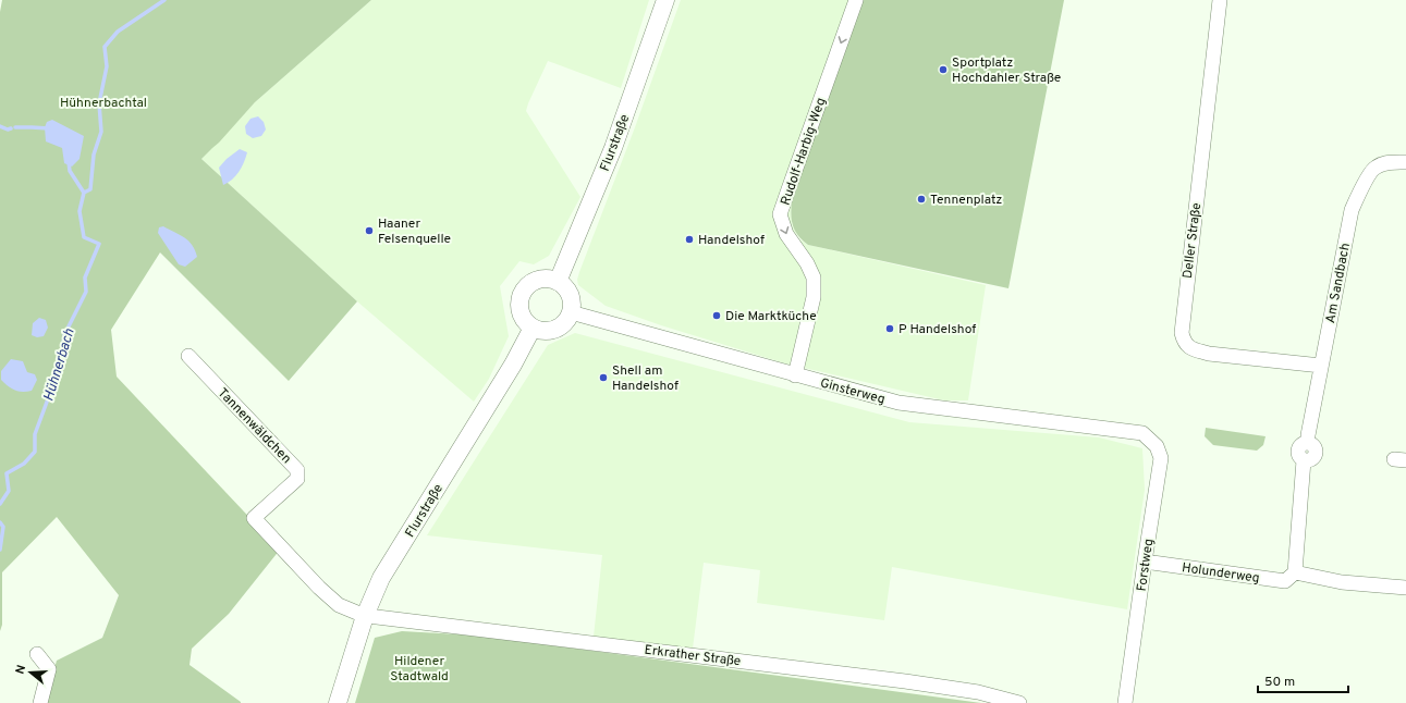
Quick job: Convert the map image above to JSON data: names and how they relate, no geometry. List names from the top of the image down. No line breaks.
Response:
{"streets":{"main road":["Flurstraße"],"street":["Rudolf-Harbig-Weg","Deller Straße","Am Sandbach","Ginsterweg","Tannenwäldchen","Forstweg","Holunderweg","Erkrather Straße"]},"crossings":[["Flurstraße","Ginsterweg"],["Flurstraße","Tannenwäldchen"],["Flurstraße","Erkrather Straße"],["Rudolf-Harbig-Weg","Ginsterweg"],["Deller Straße","Am Sandbach"],["Ginsterweg","Forstweg"],["Tannenwäldchen","Erkrather Straße"],["Forstweg","Holunderweg"]],"one_way":["Rudolf-Harbig-Weg"],"water":["Hühnerbach"],"parks":["Hühnerbachtal","Hildener Stadtwald"],"places":["Sportplatz Hochdahler Straße","Tennenplatz","Haaner Felsenquelle","Handelshof","Die Marktküche","P Handelshof","Shell am Handelshof"],"scale_bar":"50 m","north":"left"}
